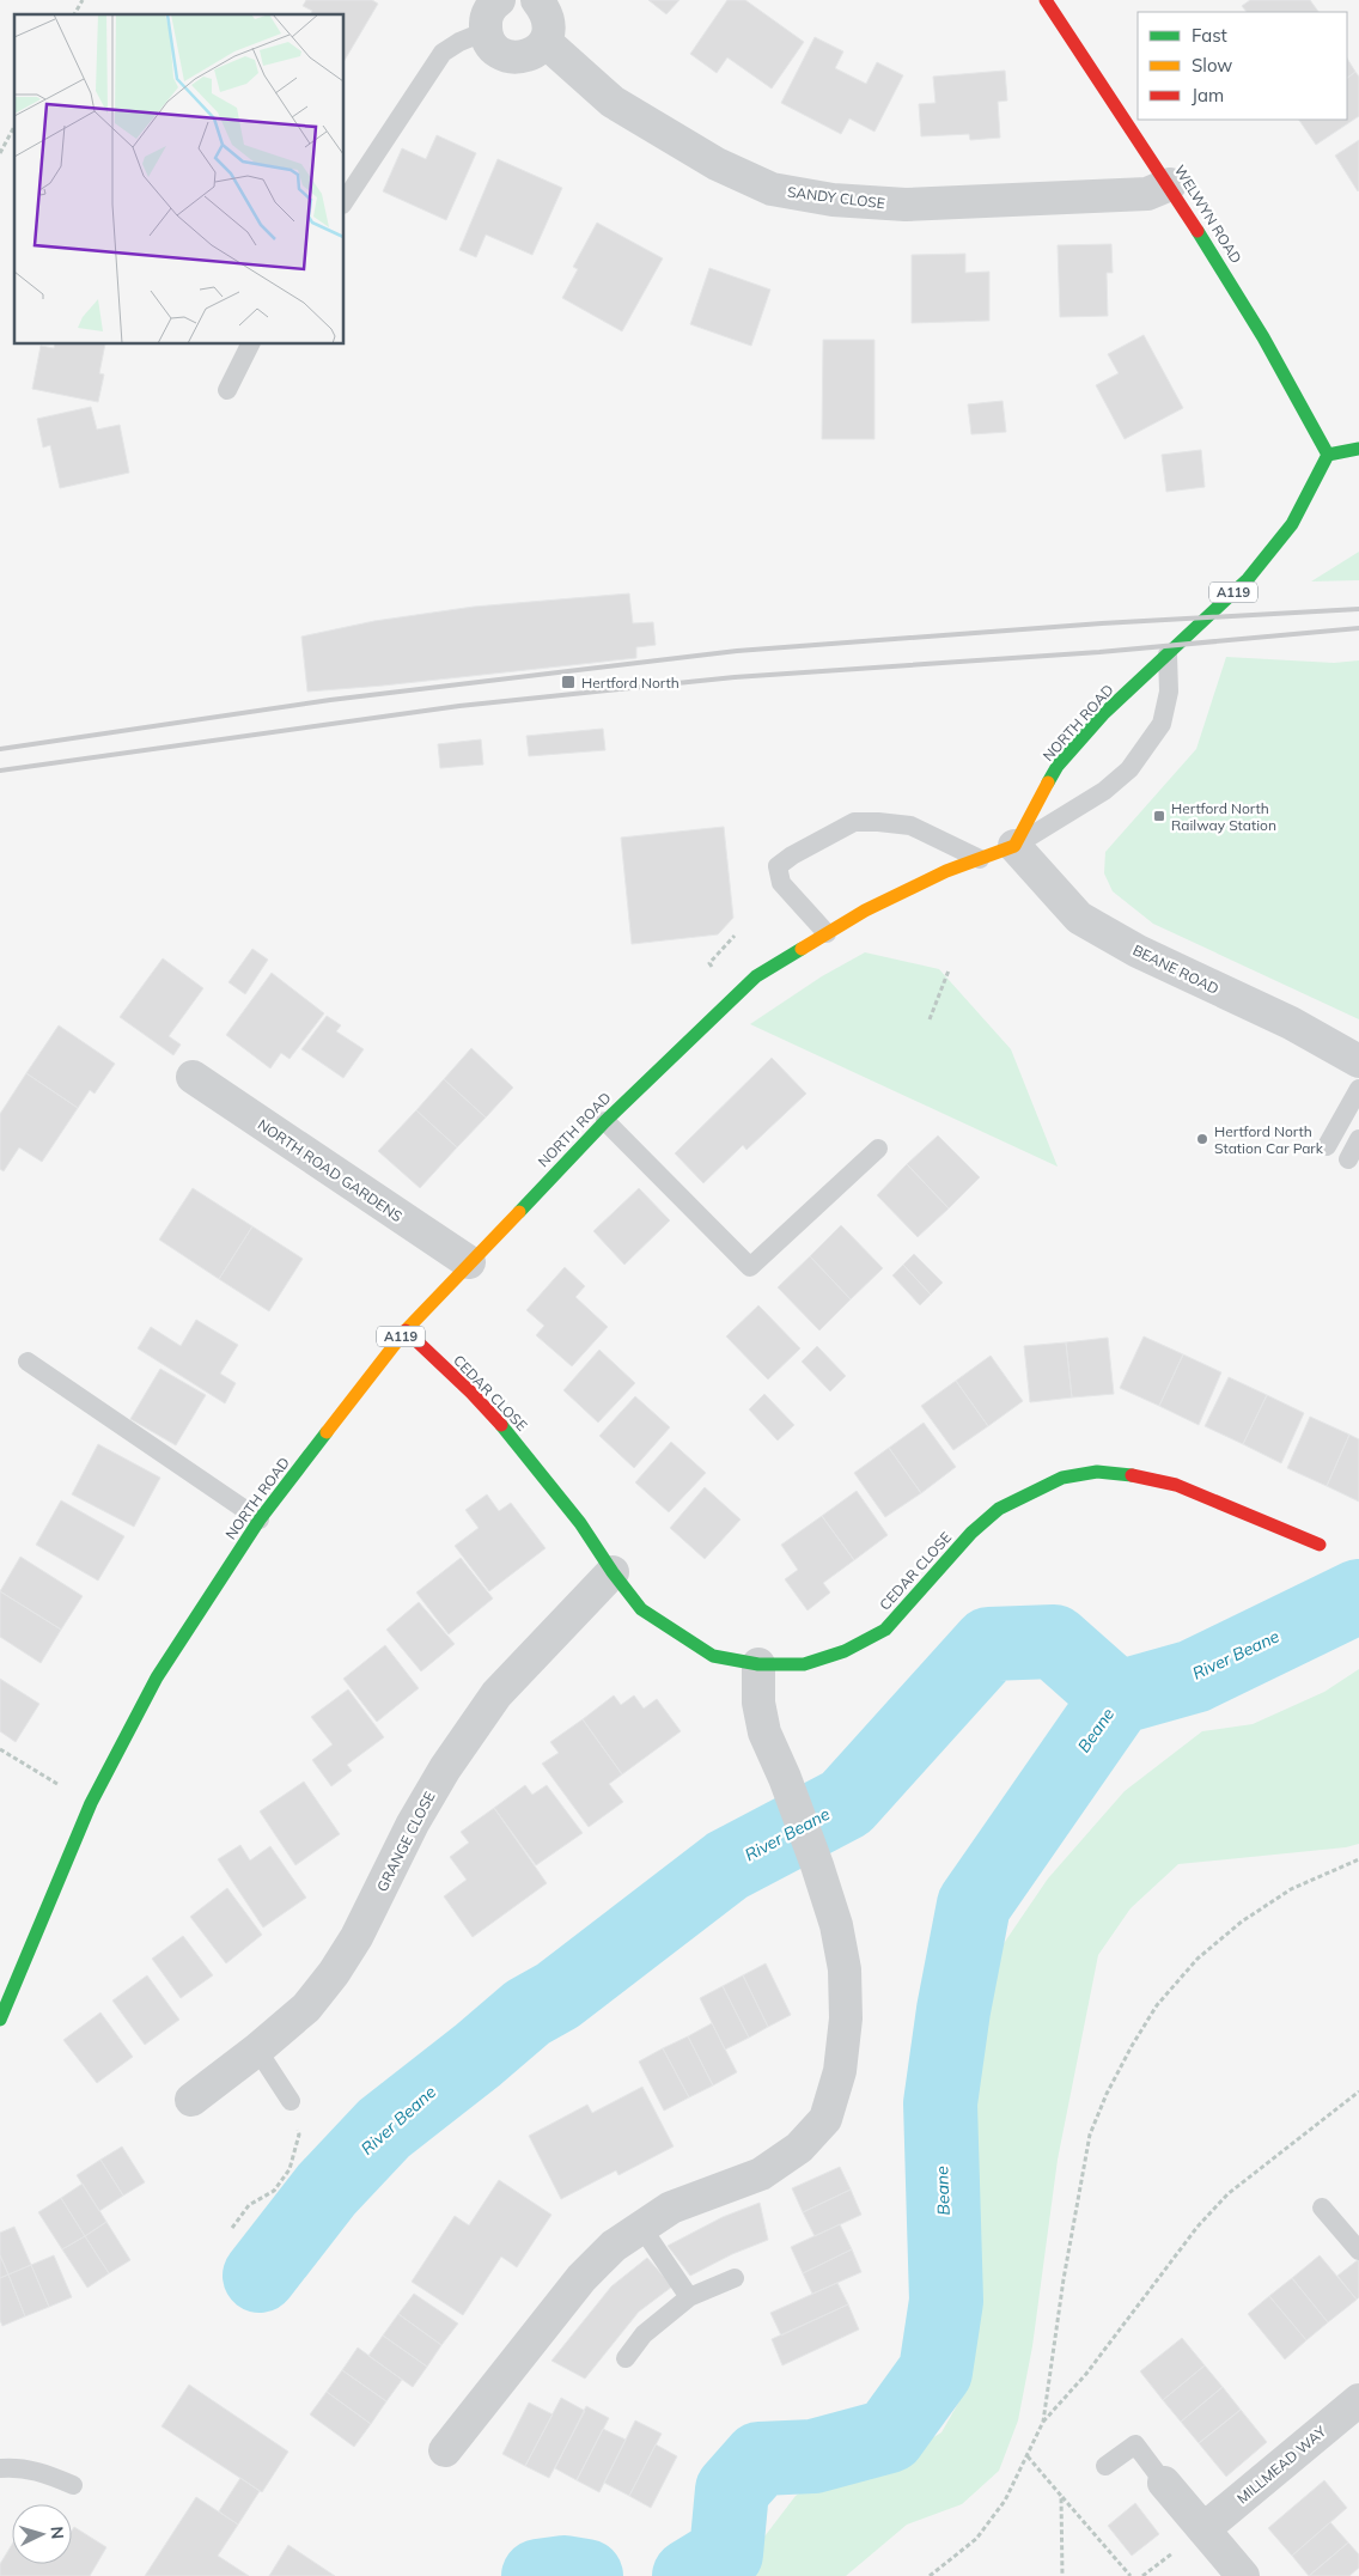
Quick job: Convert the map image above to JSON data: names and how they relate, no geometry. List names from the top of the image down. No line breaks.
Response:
{"streets":{"main road":["WELWYN ROAD","A119","NORTH ROAD","CEDAR CLOSE"],"street":["SANDY CLOSE","BEANE ROAD","NORTH ROAD GARDENS","GRANGE CLOSE","MILLMEAD WAY"]},"crossings":[["SANDY CLOSE","WELWYN ROAD"],["WELWYN ROAD","NORTH ROAD"],["NORTH ROAD","BEANE ROAD"],["NORTH ROAD","NORTH ROAD GARDENS"],["NORTH ROAD","CEDAR CLOSE"],["CEDAR CLOSE","GRANGE CLOSE"]],"water":["River Beane","Beane"],"places":{"transit":["Hertford North","Hertford North Railway Station"],"other":["Hertford North Station Car Park"]},"legend":["Fast","Slow","Jam"],"north":"right"}
